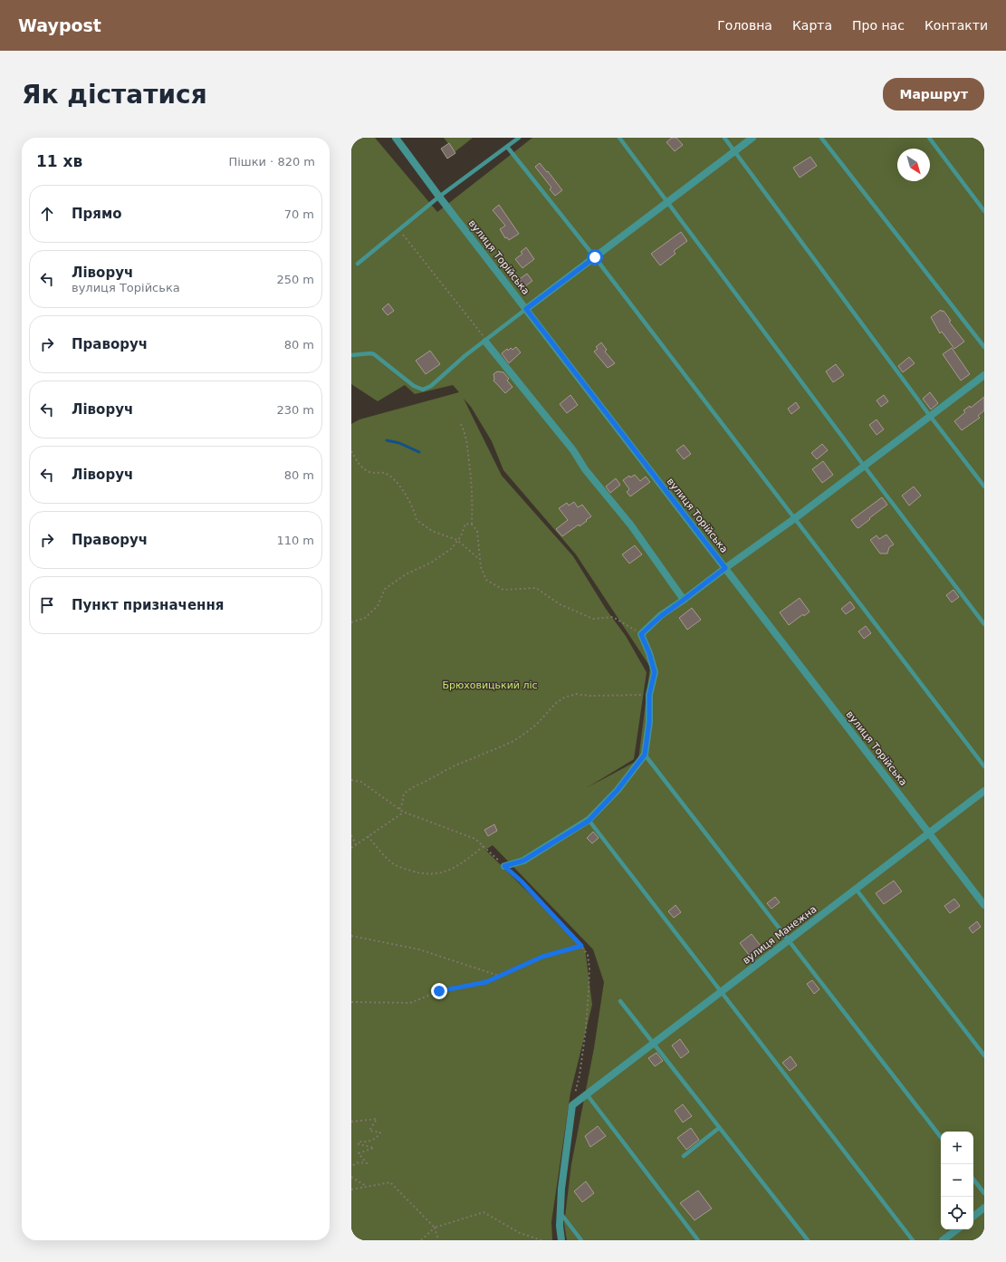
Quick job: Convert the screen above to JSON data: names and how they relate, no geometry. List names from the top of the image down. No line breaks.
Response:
{"streets":{"street":["вулиця Торійська","вулиця Манежна"]},"crossings":[["вулиця Торійська","вулиця Манежна"]],"parks":["Брюховицький ліс"],"north":"bottom right","page":{"header":"Waypost","nav":["Головна","Карта","Про нас","Контакти"],"buttons":"Маршрут","title":"Як дістатися","heading":["11 хв","Пішки · 820 m"],"list":[["Прямо","70 m"],["Ліворуч","вулиця Торійська","250 m"],["Праворуч","80 m"],["Ліворуч","230 m"],["Ліворуч","80 m"],["Праворуч","110 m"],"Пункт призначення"],"map_buttons":["+","−"]}}
